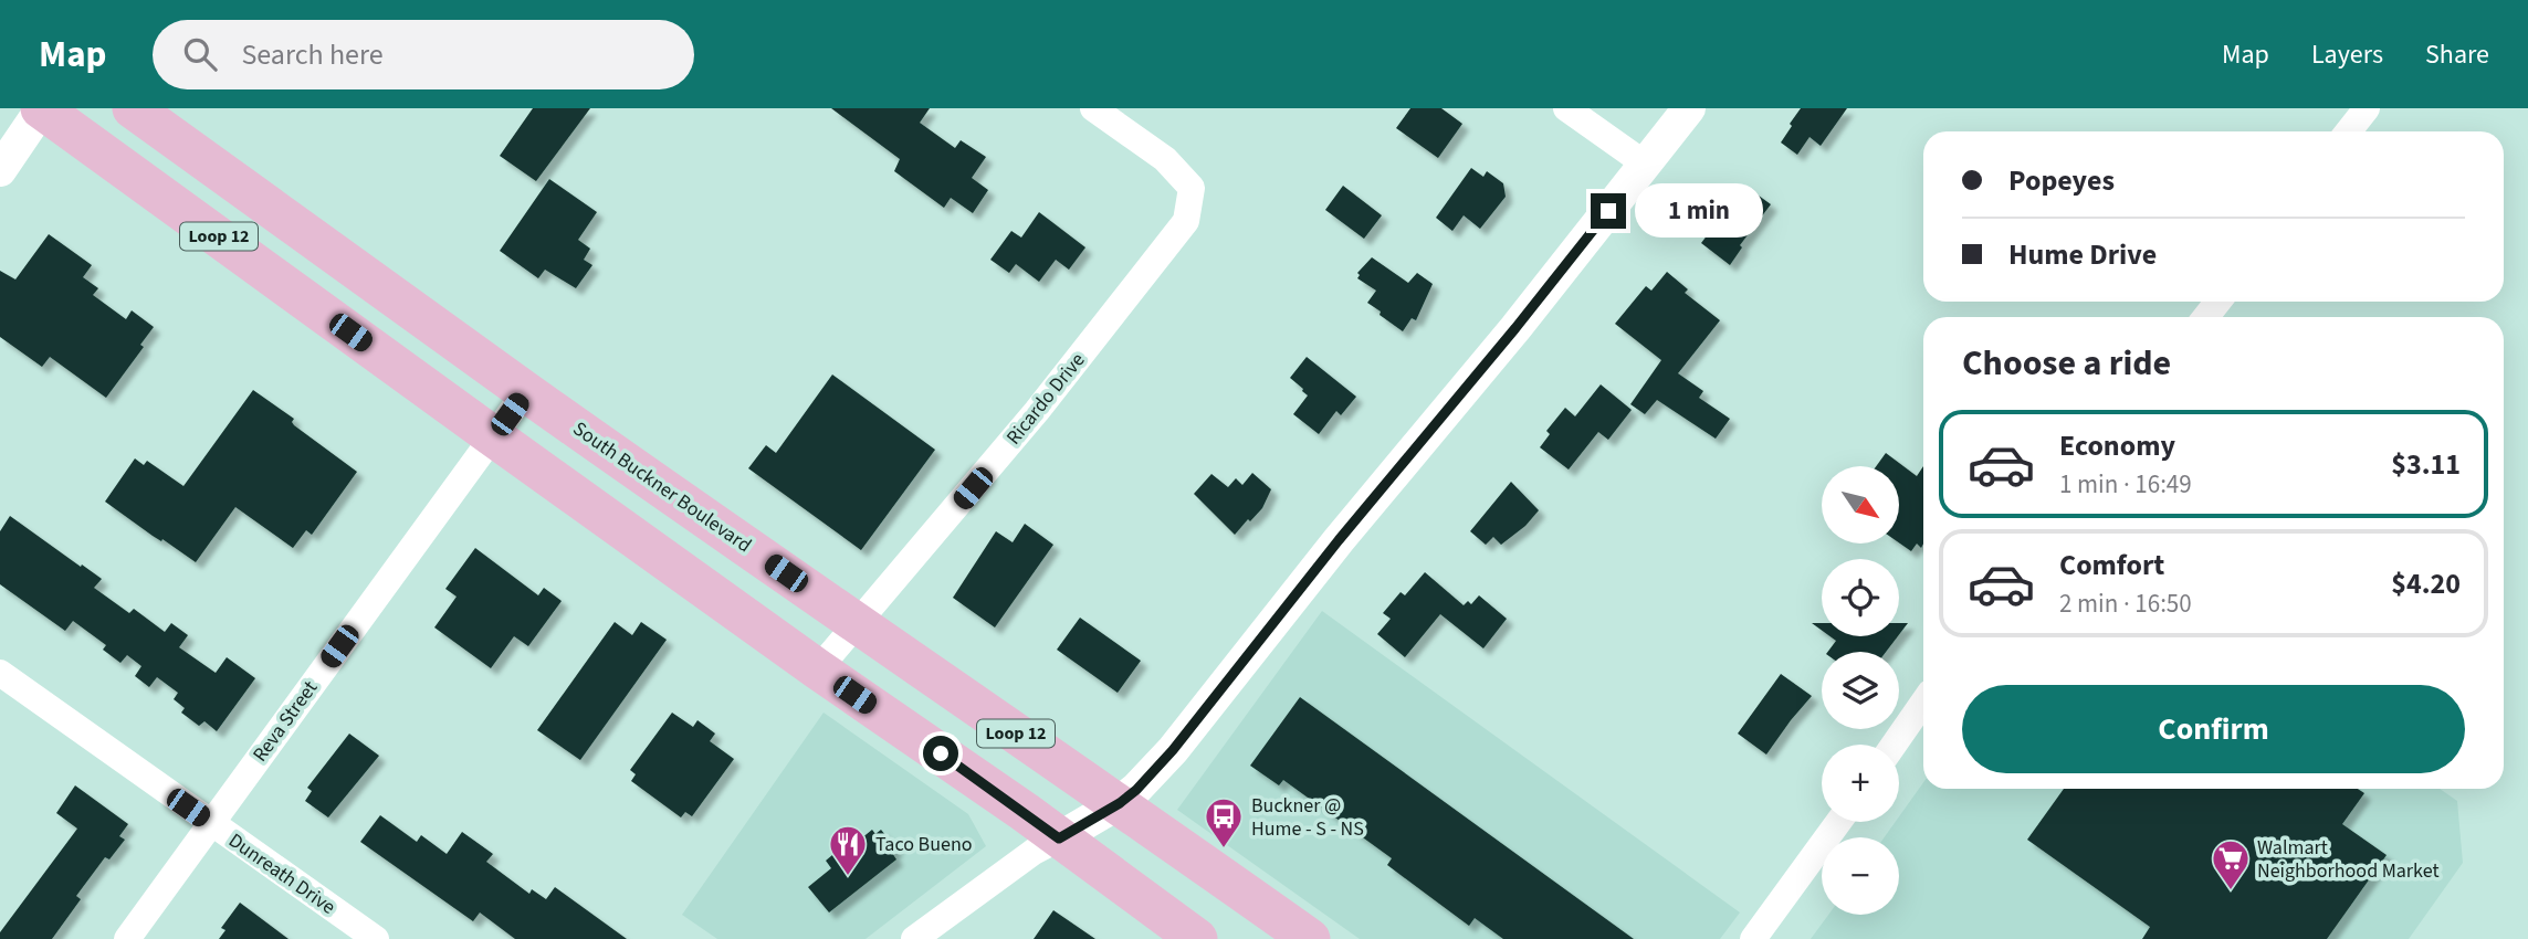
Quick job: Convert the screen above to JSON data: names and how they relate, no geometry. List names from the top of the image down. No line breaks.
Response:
{"streets":{"main road":["Loop 12","South Buckner Boulevard"],"street":["Ricardo Drive","Reva Street","Dunreath Drive"]},"crossings":[["Loop 12","Ricardo Drive"],["Loop 12","Reva Street"],["Ricardo Drive","South Buckner Boulevard"],["South Buckner Boulevard","Reva Street"],["Reva Street","Dunreath Drive"]],"places":{"bus stop":["Buckner @ Hume - S - NS"],"restaurant":["Taco Bueno"],"supermarket":["Walmart Neighborhood Market"]},"north":"bottom right","page":{"header":"Map","search":"Search here","nav":["Map","Layers","Share"],"banner":["Popeyes","Hume Drive"],"bubble":"1 min","heading":"Choose a ride","list":[{"name":"Economy","note":"1 min · 16:49","value":"$3.11"},{"name":"Comfort","note":"2 min · 16:50","value":"$4.20"}],"map_buttons":["+","−"],"buttons":"Confirm"}}
